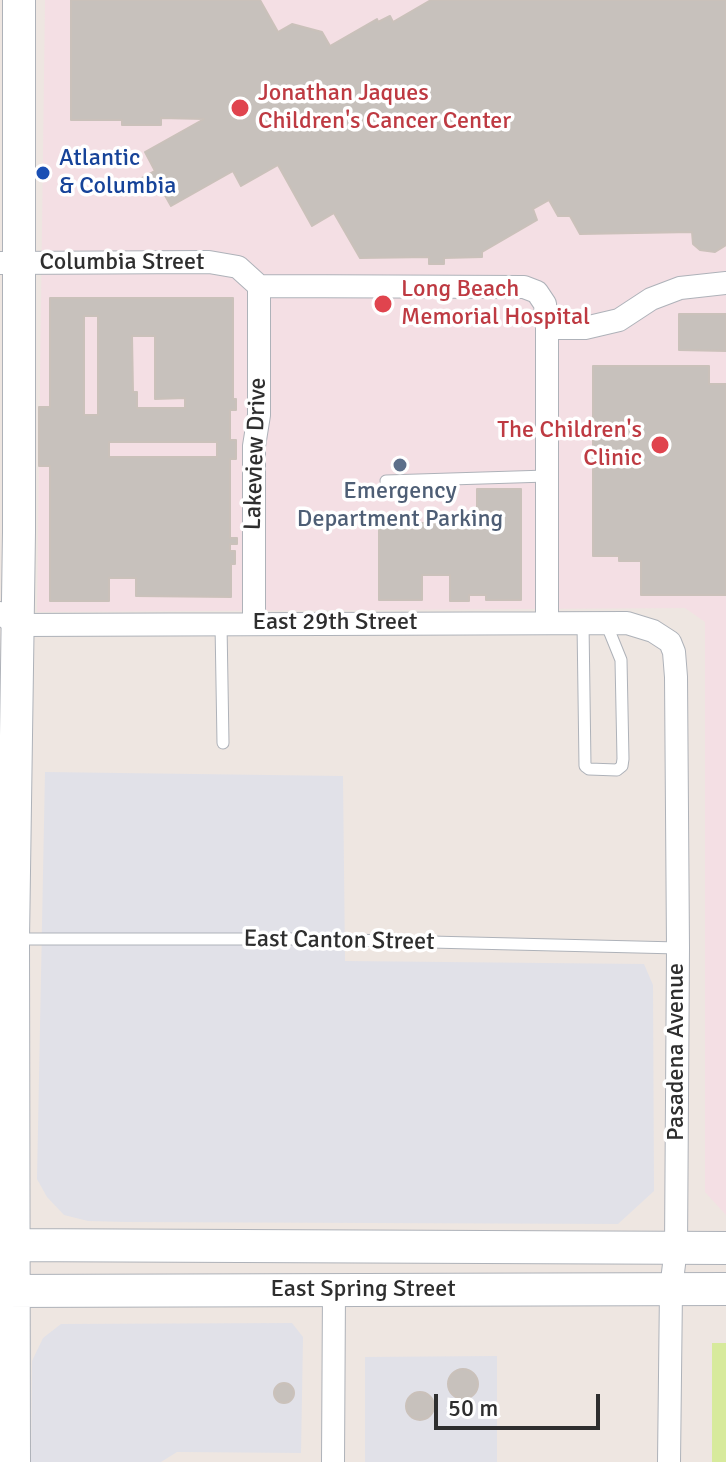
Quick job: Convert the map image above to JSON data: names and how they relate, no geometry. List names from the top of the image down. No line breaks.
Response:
{"streets":{"main road":["East Spring Street"],"street":["Columbia Street","Lakeview Drive","East 29th Street","Pasadena Avenue"],"lane":["East Canton Street"]},"crossings":[["Columbia Street","Lakeview Drive"],["Lakeview Drive","East 29th Street"],["East 29th Street","Pasadena Avenue"],["East Canton Street","Pasadena Avenue"],["Pasadena Avenue","East Spring Street"]],"places":["Jonathan Jaques Children's Cancer Center","Atlantic & Columbia","Long Beach Memorial Hospital","The Children's Clinic","Emergency Department Parking"],"scale_bar":"50 m"}
